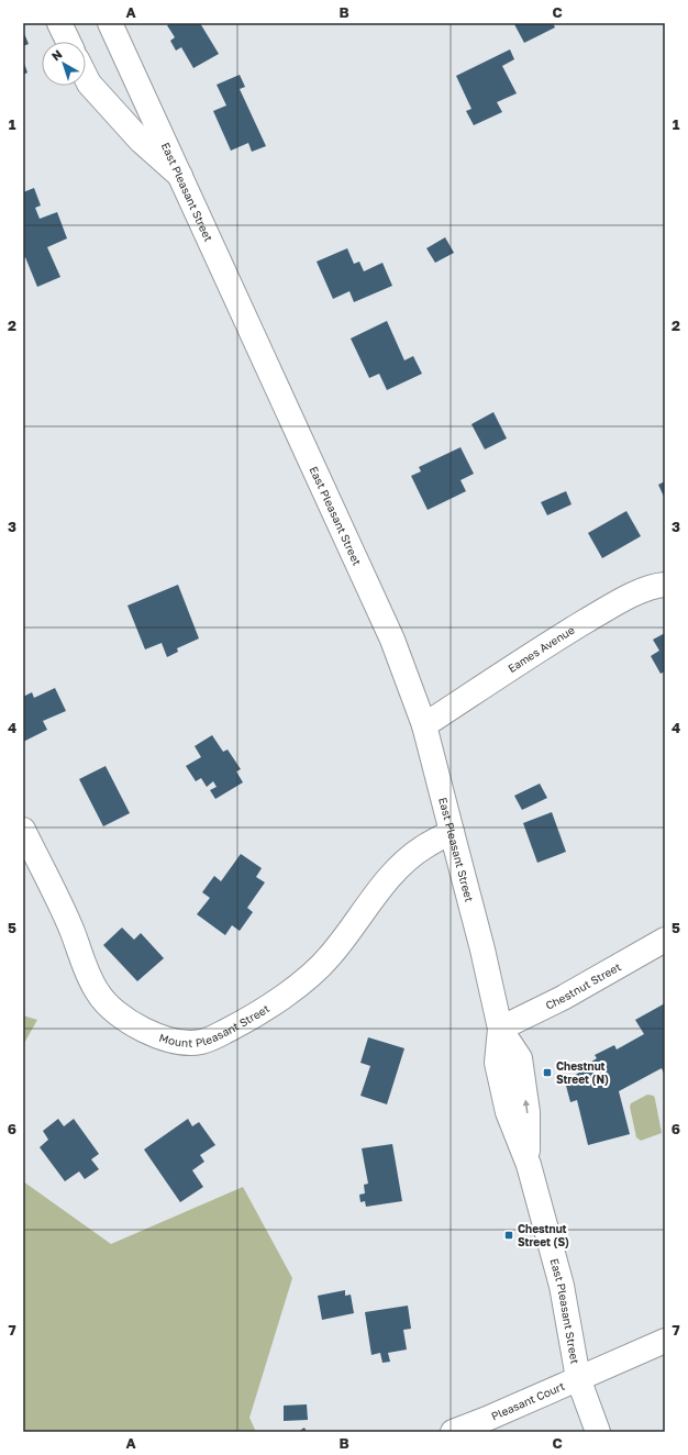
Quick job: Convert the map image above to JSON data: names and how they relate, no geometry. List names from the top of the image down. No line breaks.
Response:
{"streets":{"main road":["East Pleasant Street","Eames Avenue","Chestnut Street","Mount Pleasant Street","Pleasant Court"]},"crossings":[["East Pleasant Street","Eames Avenue"],["East Pleasant Street","Chestnut Street"],["East Pleasant Street","Mount Pleasant Street"],["East Pleasant Street","Pleasant Court"]],"places":{"transit":["Chestnut Street (N)","Chestnut Street (S)"]},"north":"top left","grid":{"columns":["A","B","C"],"rows":["1","2","3","4","5","6","7"]}}
